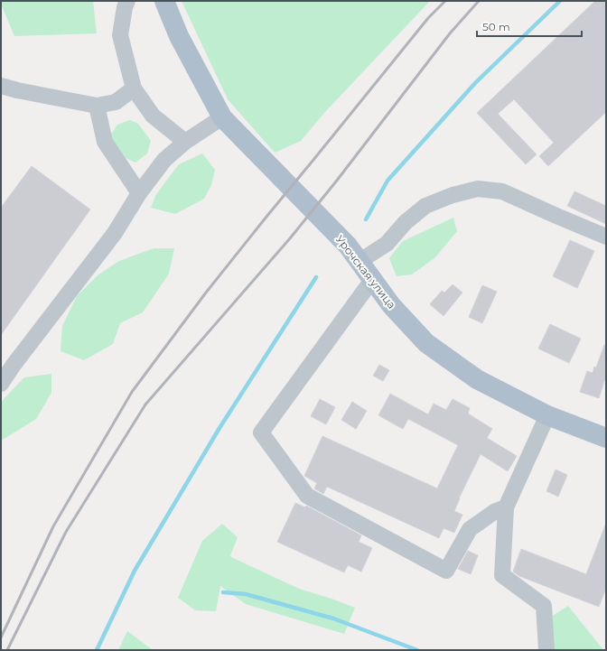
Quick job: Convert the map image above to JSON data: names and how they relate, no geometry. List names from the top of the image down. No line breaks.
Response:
{"streets":{"main road":["Урочская улица"]},"scale_bar":"50 m"}
